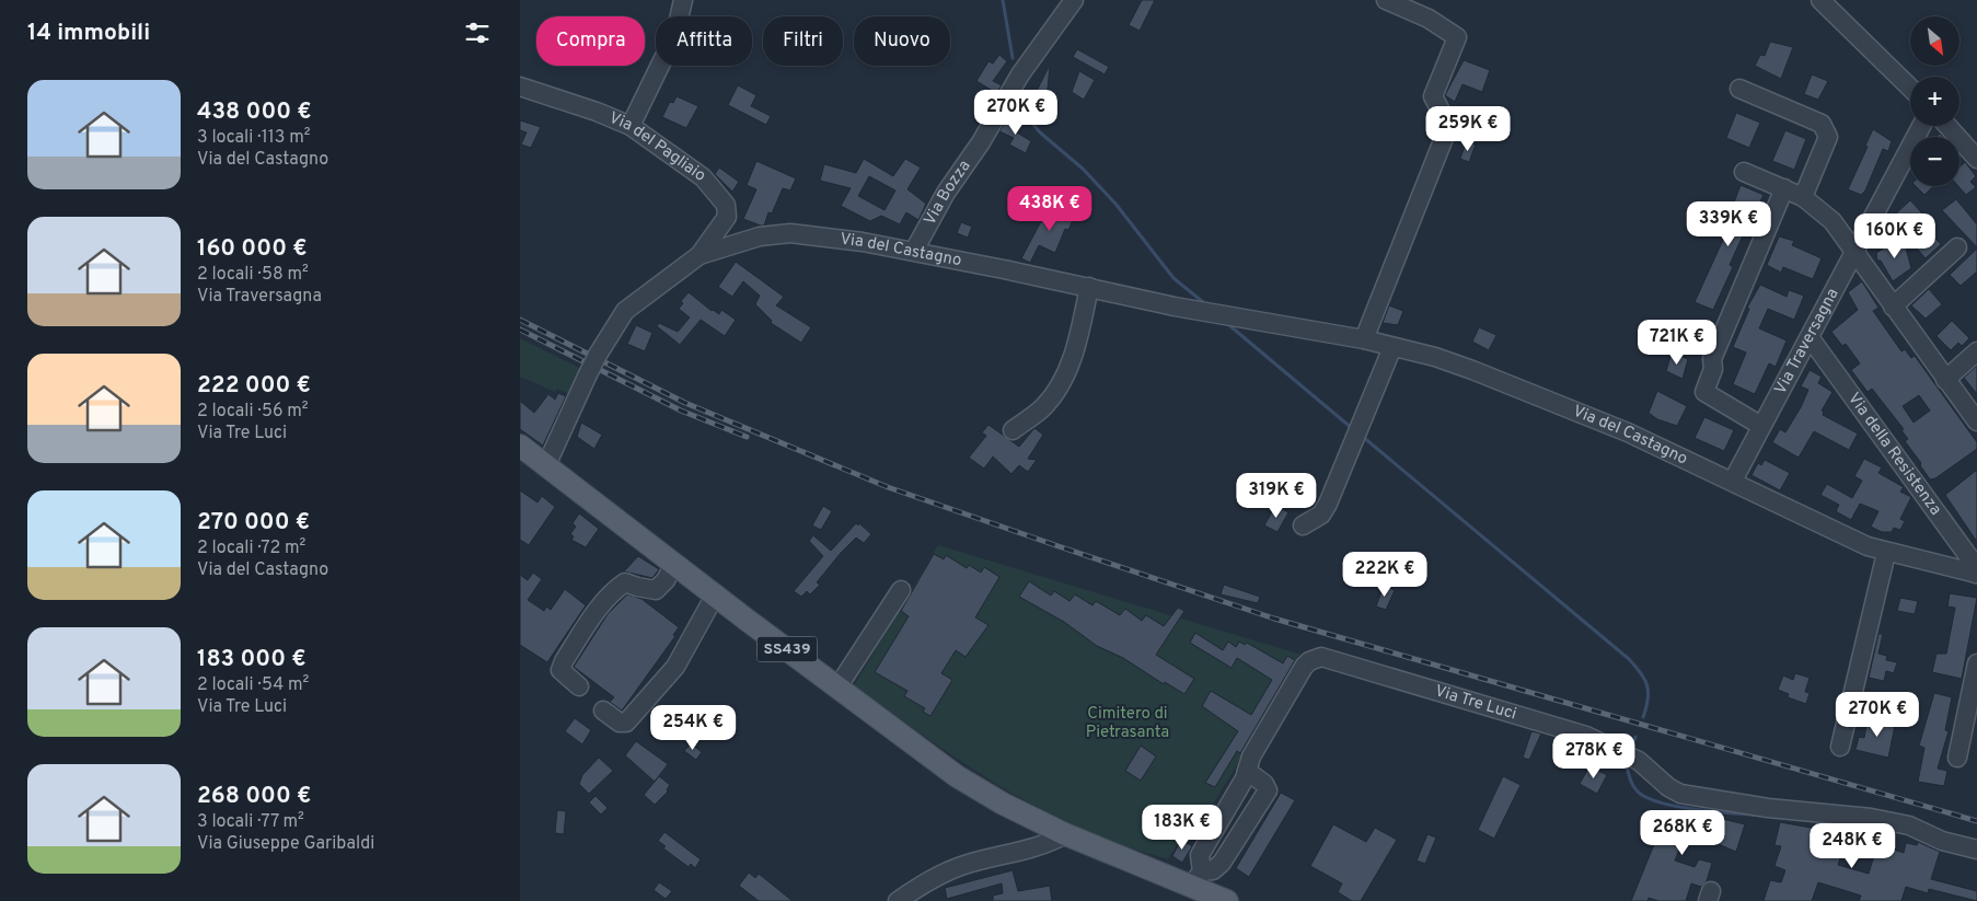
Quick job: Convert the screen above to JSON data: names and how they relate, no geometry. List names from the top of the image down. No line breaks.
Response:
{"streets":{"main road":["SS439"],"street":["Via del Pagliaio","Via Bozza","Via del Castagno","Via Traversagna","Via della Resistenza","Via Tre Luci"]},"crossings":[["Via del Pagliaio","Via del Castagno"],["Via Bozza","Via del Castagno"],["Via del Castagno","Via Traversagna"],["Via del Castagno","Via della Resistenza"],["Via del Castagno","SS439"],["Via Traversagna","Via della Resistenza"],["SS439","Via Tre Luci"]],"parks":["Cimitero di Pietrasanta"],"north":"bottom right","page":{"heading":"14 immobili","map_buttons":["+","−"],"chip":["Compra","Affitta","Filtri","Nuovo"],"list":[{"name":"438 000 €","note":"3 locali · 113 m² · Via del Castagno"},{"name":"160 000 €","note":"2 locali · 58 m² · Via Traversagna"},{"name":"222 000 €","note":"2 locali · 56 m² · Via Tre Luci"},{"name":"270 000 €","note":"2 locali · 72 m² · Via del Castagno"},{"name":"183 000 €","note":"2 locali · 54 m² · Via Tre Luci"},{"name":"268 000 €","note":"3 locali · 77 m² · Via Giuseppe Garibaldi"}],"price":["270K €","259K €","438K €","339K €","160K €","721K €","319K €","222K €","270K €","254K €","278K €","183K €","268K €","248K €"]}}
